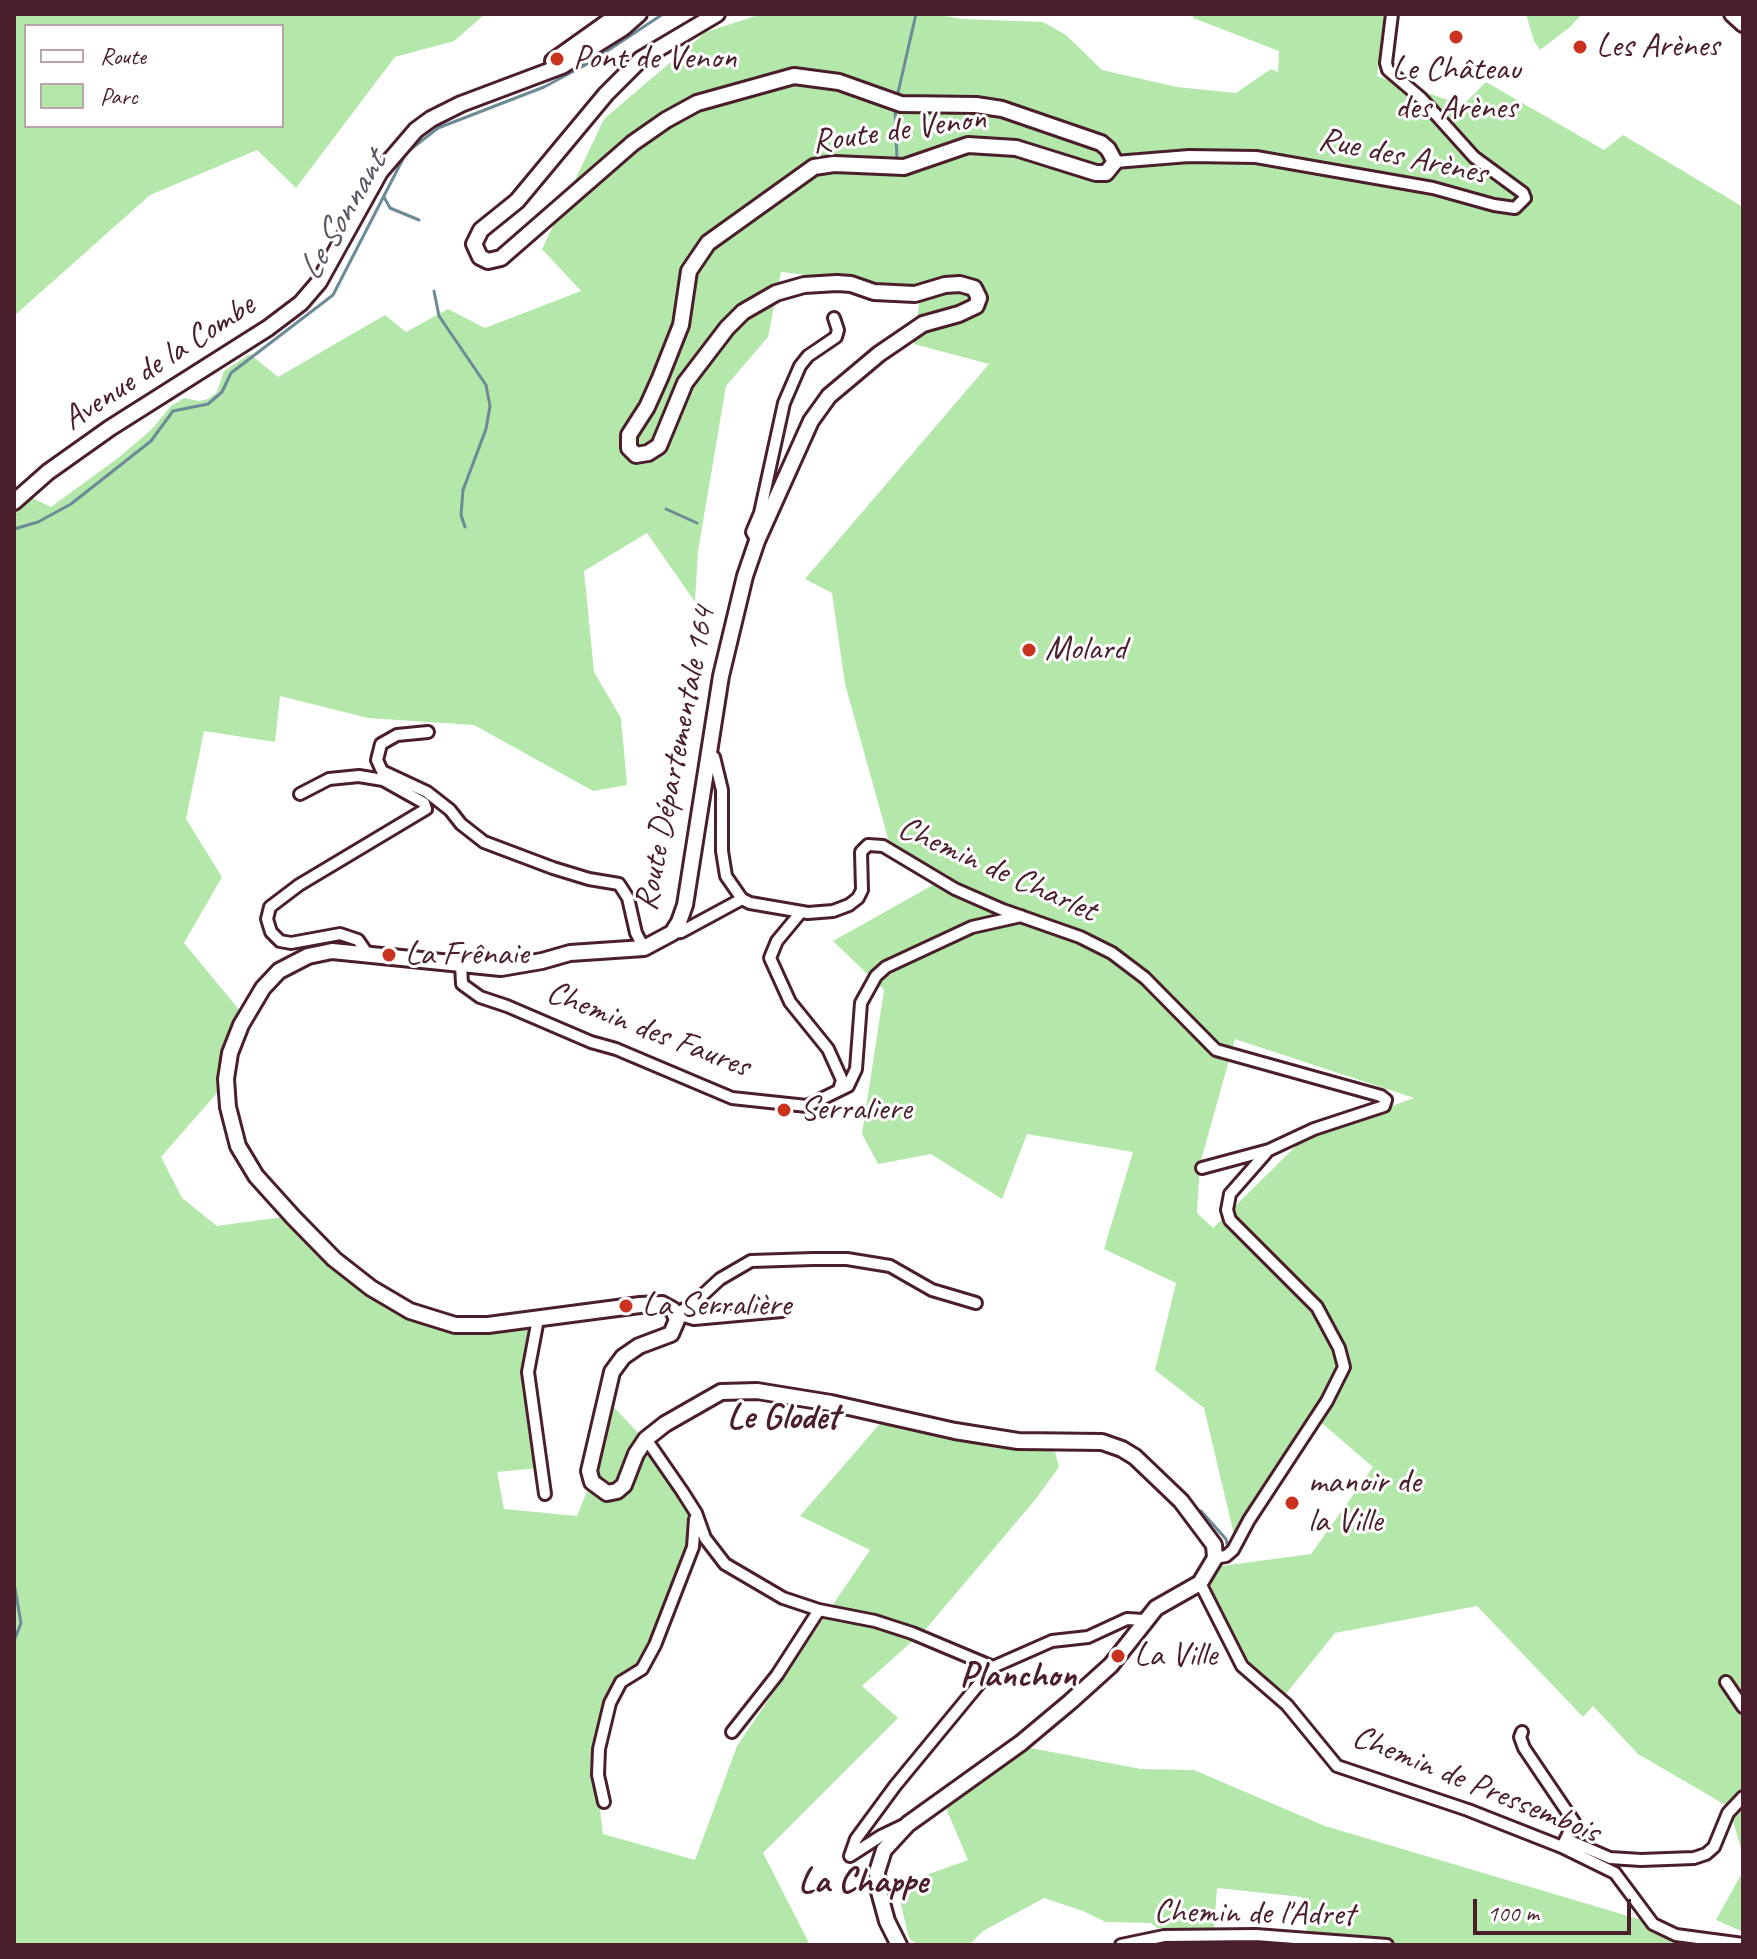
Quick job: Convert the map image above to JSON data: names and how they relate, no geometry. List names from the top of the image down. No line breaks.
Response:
{"streets":{"street":["Route de Venon","Rue des Arènes","Avenue de la Combe","Route Départementale 164","Chemin de Charlet","Chemin des Faures","Chemin de Pressembois","Chemin de l'Adret"]},"crossings":[["Route de Venon","Rue des Arènes"],["Route de Venon","Route Départementale 164"],["Route Départementale 164","Chemin des Faures"]],"districts":["Le Glodet","Planchon","La Chappe"],"water":["Le Sonnant"],"places":["Le Château des Arènes","Les Arènes","Pont de Venon","Molard","La Frênaie","Serraliere","La Serralière","manoir de la Ville","La Ville"],"legend":["Route","Parc"],"scale_bar":"100 m"}
